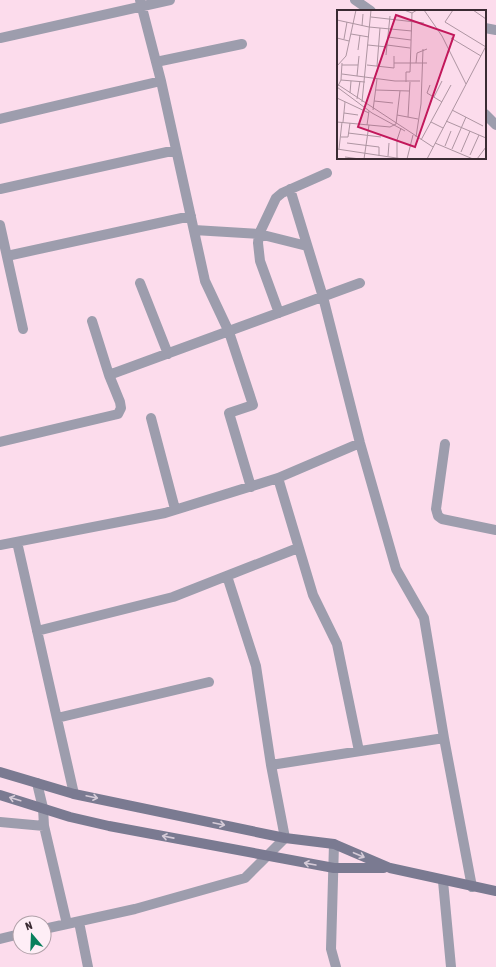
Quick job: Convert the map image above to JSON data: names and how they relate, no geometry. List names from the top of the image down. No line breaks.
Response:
{"north":"top"}
